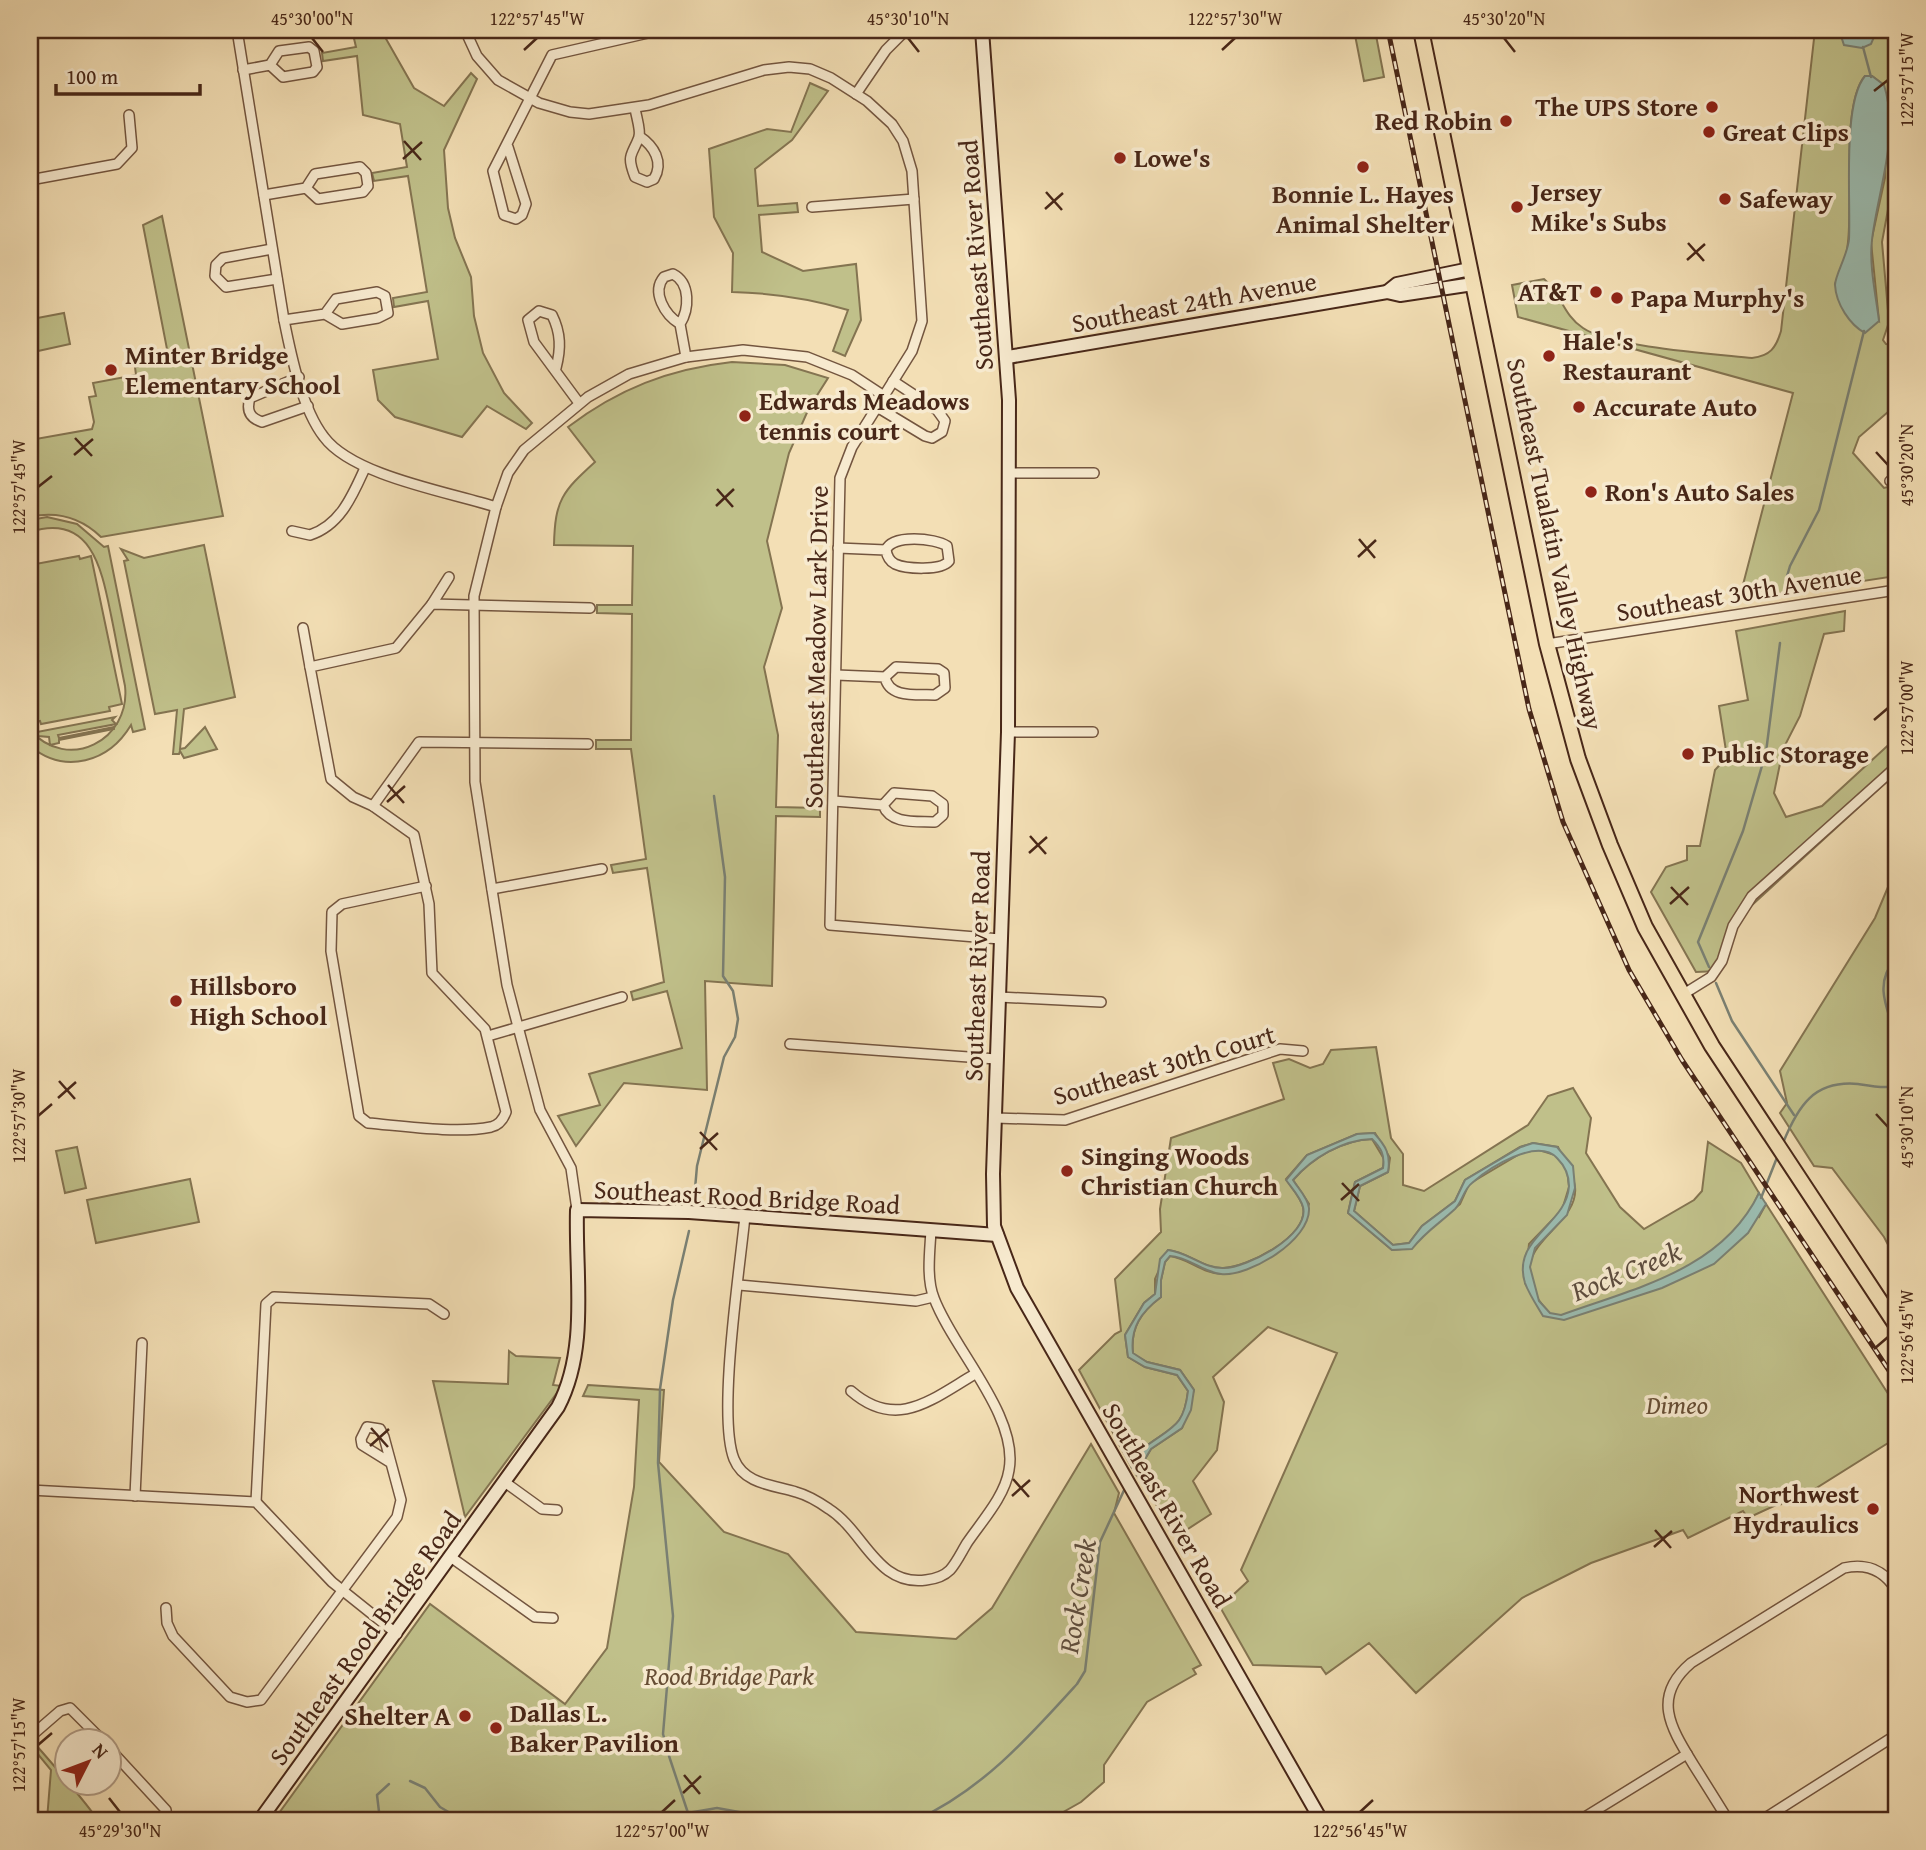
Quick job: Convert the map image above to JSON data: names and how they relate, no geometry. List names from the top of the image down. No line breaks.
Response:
{"streets":{"main road":["Southeast River Road","Southeast 24th Avenue","Southeast Tualatin Valley Highway","Southeast Rood Bridge Road"],"street":["Southeast 30th Avenue","Southeast Meadow Lark Drive","Southeast 30th Court"]},"crossings":[["Southeast River Road","Southeast 24th Avenue"],["Southeast River Road","Southeast Meadow Lark Drive"],["Southeast River Road","Southeast 30th Court"],["Southeast River Road","Southeast Rood Bridge Road"],["Southeast 24th Avenue","Southeast Tualatin Valley Highway"],["Southeast Tualatin Valley Highway","Southeast 30th Avenue"]],"water":["Rock Creek"],"parks":["Dimeo","Rood Bridge Park"],"places":["The UPS Store","Red Robin","Great Clips","Lowe's","Bonnie L. Hayes Animal Shelter","Safeway","Jersey Mike's Subs","AT&T","Papa Murphy's","Hale's Restaurant","Minter Bridge Elementary School","Accurate Auto","Edwards Meadows tennis court","Ron's Auto Sales","Public Storage","Hillsboro High School","Singing Woods Christian Church","Northwest Hydraulics","Shelter A","Dallas L. Baker Pavilion"],"scale_bar":"100 m","north":"top right","coordinates":["45°30'00\"N","122°57'45\"W","45°30'10\"N","122°57'30\"W","45°30'20\"N","122°57'15\"W","122°57'00\"W","122°56'45\"W","45°29'30\"N"]}
